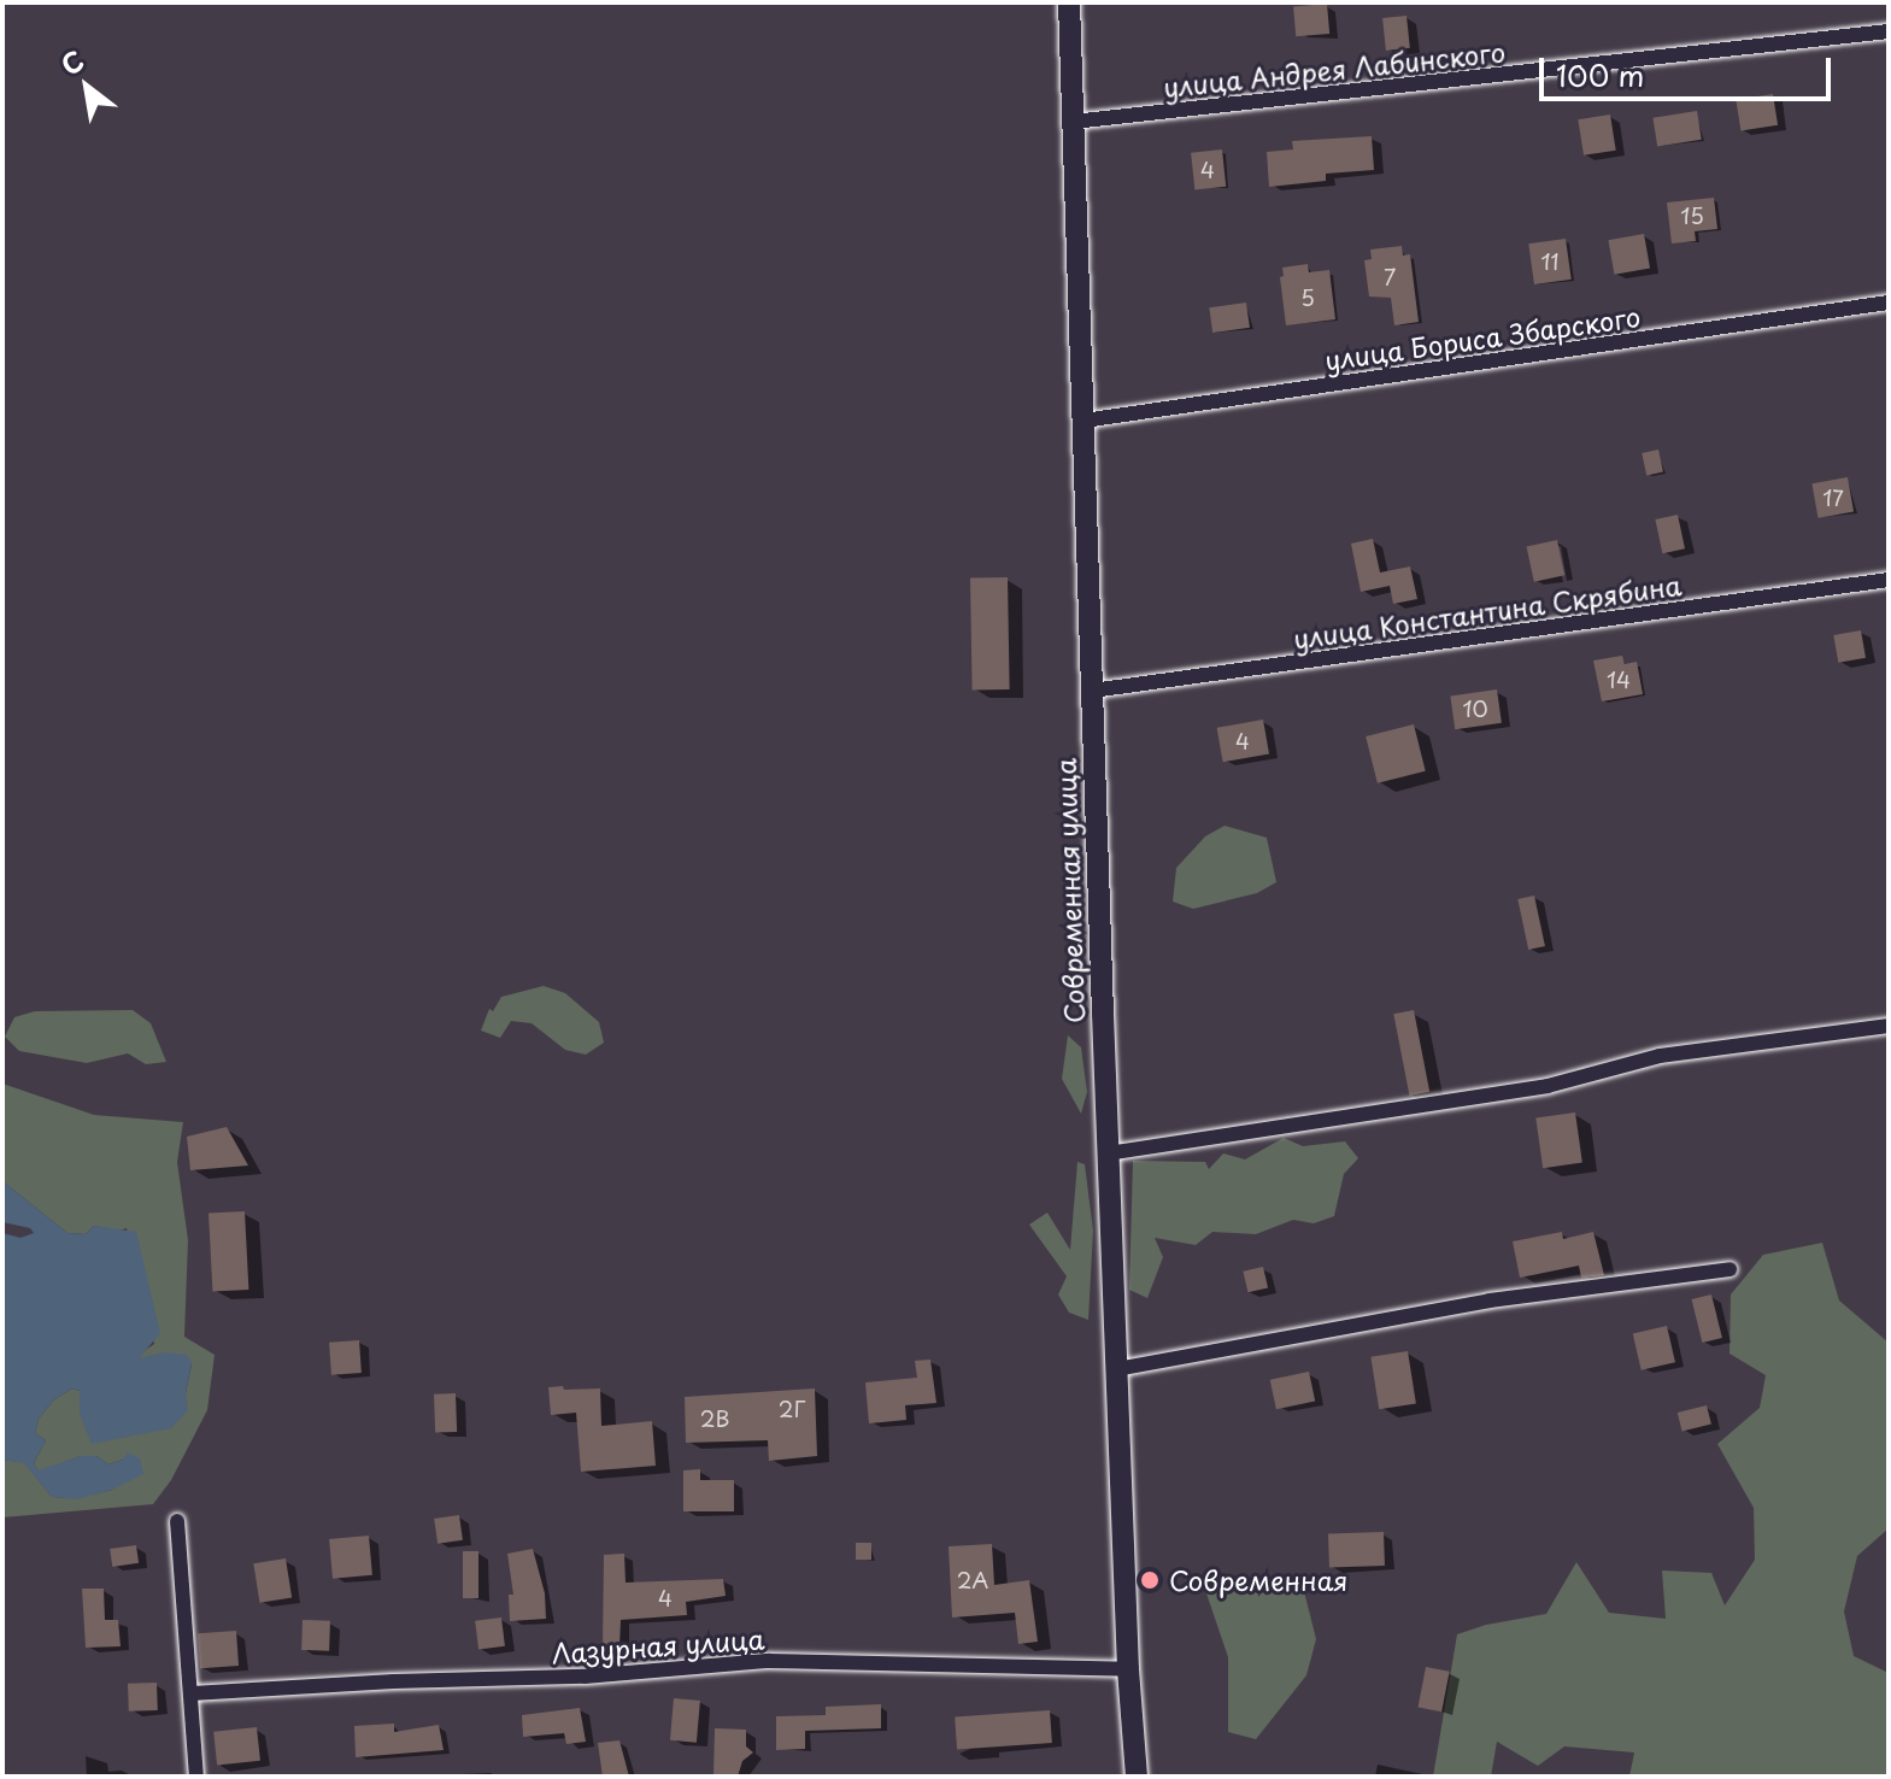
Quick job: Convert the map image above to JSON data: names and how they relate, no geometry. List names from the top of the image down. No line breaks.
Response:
{"streets":{"street":["улица Андрея Лабинского","улица Бориса Збарского","улица Константина Скрябина","Современная улица","Лазурная улица"]},"crossings":[["улица Андрея Лабинского","Современная улица"],["улица Бориса Збарского","Современная улица"],["улица Константина Скрябина","Современная улица"],["Современная улица","Лазурная улица"]],"places":["Современная"],"house_numbers":["4","15","11","7","5","17","14","10","4","2Г","2В","2А","4"],"scale_bar":"100 m","north":"top left"}
